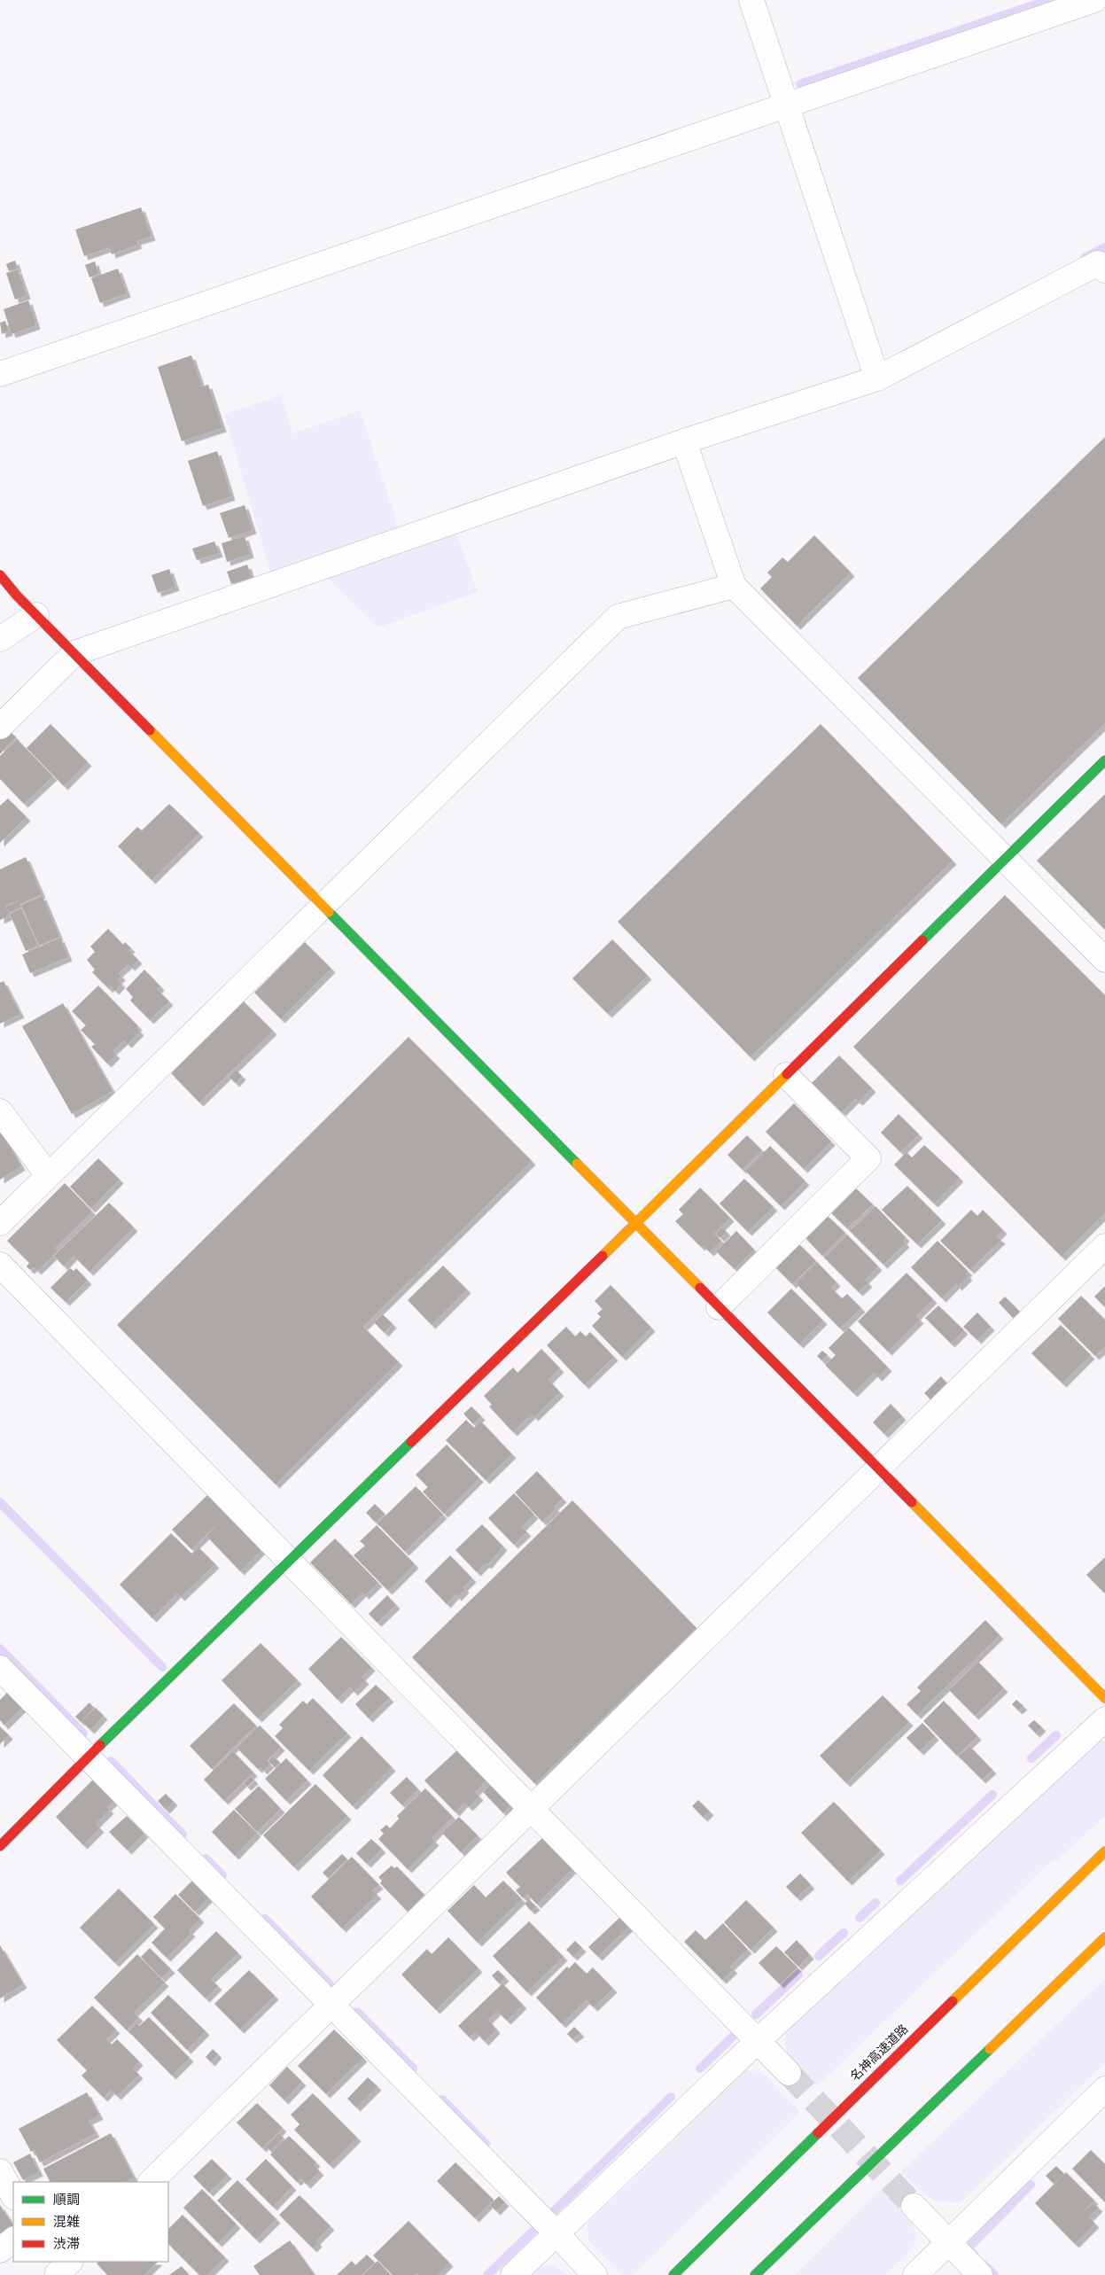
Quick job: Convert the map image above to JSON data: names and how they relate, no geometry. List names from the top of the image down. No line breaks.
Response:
{"streets":{"main road":["名神高速道路"]},"legend":["順調","混雑","渋滞"]}
